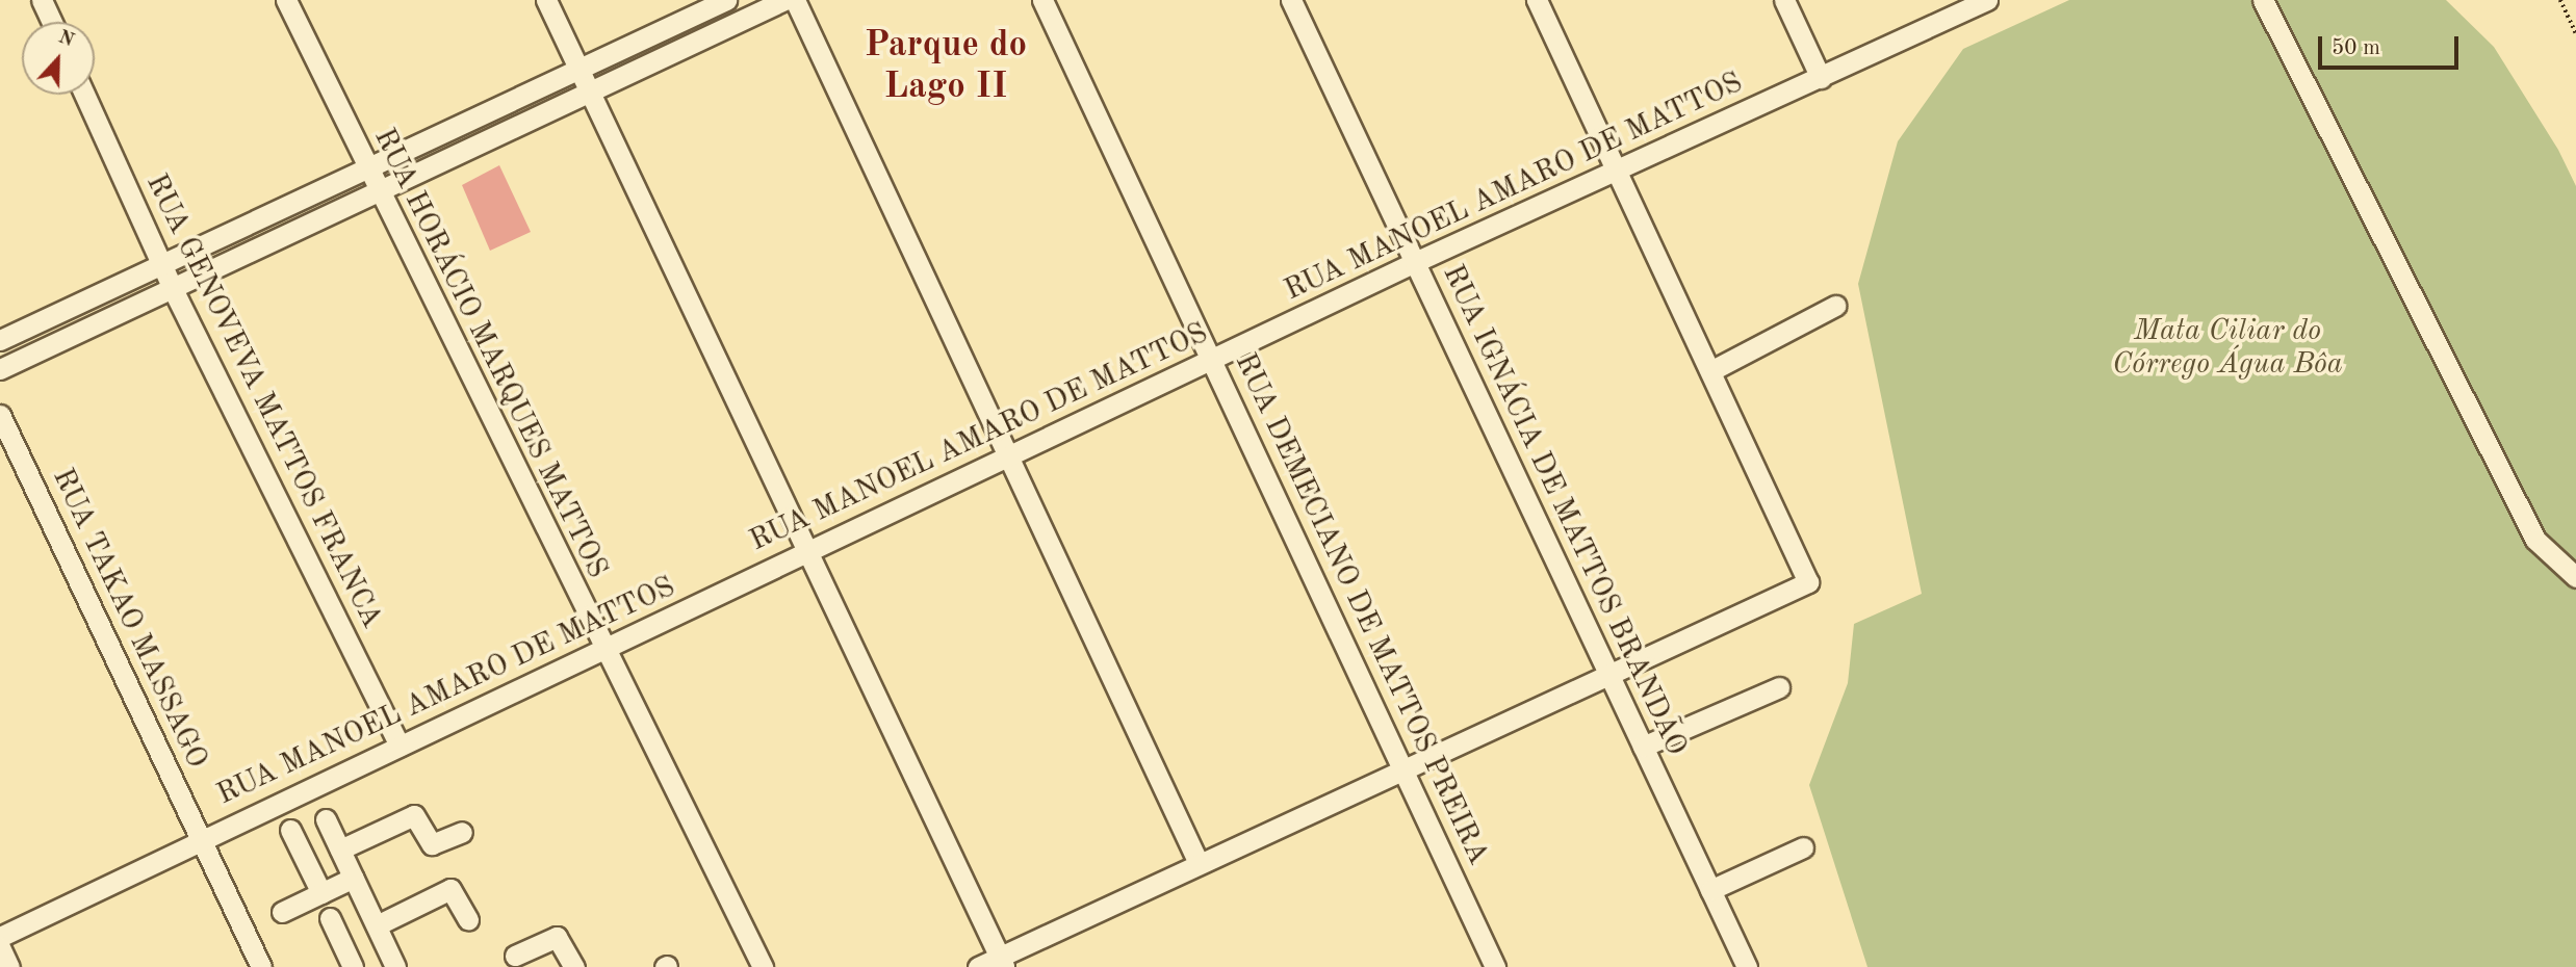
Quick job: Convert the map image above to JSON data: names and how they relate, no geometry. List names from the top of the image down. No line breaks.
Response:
{"streets":{"street":["RUA MANOEL AMARO DE MATTOS","RUA HORÁCIO MARQUES MATTOS","RUA GENOVEVA MATTOS FRANCA","RUA IGNÁCIA DE MATTOS BRANDÃO","RUA DEMECIANO DE MATTOS PREIRA","RUA TAKAO MASSAGO"]},"crossings":[["RUA MANOEL AMARO DE MATTOS","RUA HORÁCIO MARQUES MATTOS"],["RUA MANOEL AMARO DE MATTOS","RUA GENOVEVA MATTOS FRANCA"],["RUA MANOEL AMARO DE MATTOS","RUA IGNÁCIA DE MATTOS BRANDÃO"],["RUA MANOEL AMARO DE MATTOS","RUA DEMECIANO DE MATTOS PREIRA"],["RUA MANOEL AMARO DE MATTOS","RUA TAKAO MASSAGO"]],"districts":["Parque do Lago II"],"parks":["Mata Ciliar do Córrego Água Bôa"],"scale_bar":"50 m","north":"top"}
